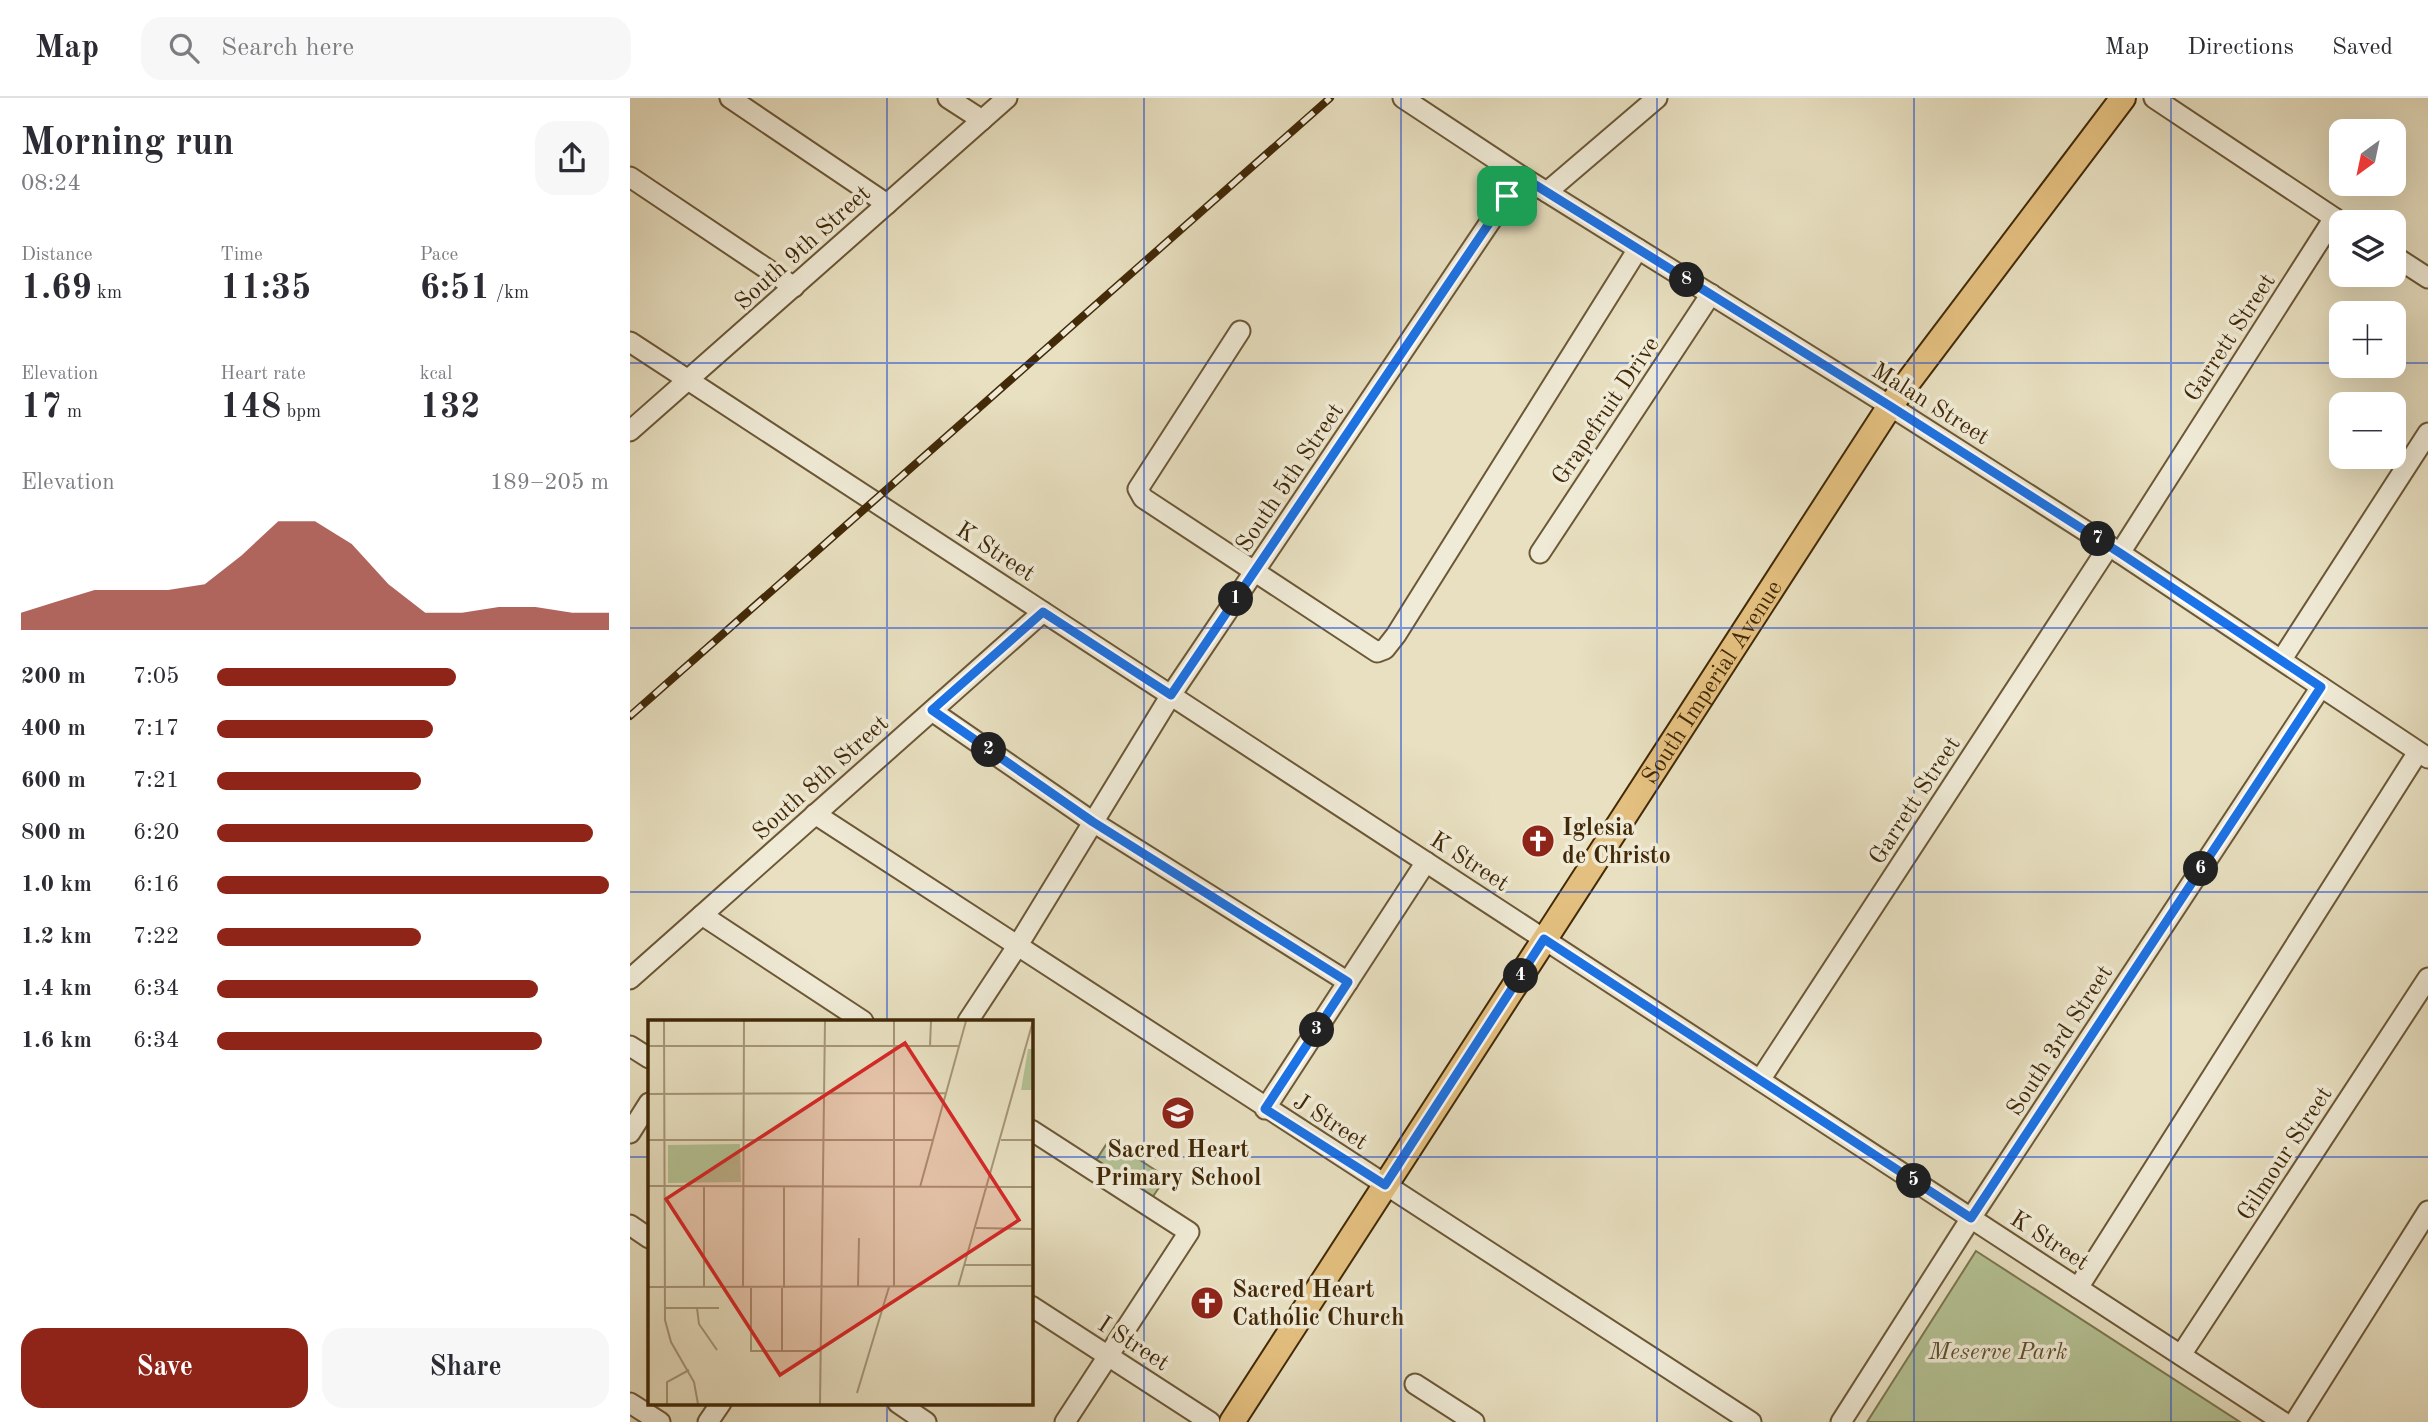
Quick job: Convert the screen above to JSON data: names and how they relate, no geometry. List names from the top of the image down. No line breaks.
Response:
{"streets":{"main road":["South Imperial Avenue"],"street":["South 9th Street","Garrett Street","Malan Street","Grapefruit Drive","South 5th Street","K Street","South 8th Street","South 3rd Street","J Street","Gilmour Street","I Street"]},"crossings":[["South 9th Street","K Street"],["Garrett Street","Malan Street"],["Garrett Street","K Street"],["Malan Street","Grapefruit Drive"],["Malan Street","South 5th Street"],["Malan Street","South Imperial Avenue"],["Malan Street","South 3rd Street"],["South 5th Street","K Street"],["South 5th Street","J Street"],["K Street","South Imperial Avenue"],["K Street","South 8th Street"],["K Street","South 3rd Street"],["K Street","Gilmour Street"],["South Imperial Avenue","J Street"],["South 8th Street","J Street"]],"parks":["Meserve Park"],"places":{"church":["Iglesia de Christo","Sacred Heart Catholic Church"],"school or university":["Sacred Heart Primary School"]},"north":"bottom left","page":{"header":"Map","search":"Search here","nav":["Map","Directions","Saved"],"heading":["Morning run","08:24"],"map_buttons":["+","−"],"stats":[["Distance","1.69 km"],["Time","11:35"],["Pace","6:51 /km"],["Elevation","17 m"],["Heart rate","148 bpm"],["kcal","132"]],"pins":["8","7","1","2","6","4","3","5"],"chart":["Elevation","189–205 m"],"list":[{"name":"200 m","note":"7:05"},{"name":"400 m","note":"7:17"},{"name":"600 m","note":"7:21"},{"name":"800 m","note":"6:20"},{"name":"1.0 km","note":"6:16"},{"name":"1.2 km","note":"7:22"},{"name":"1.4 km","note":"6:34"},{"name":"1.6 km","note":"6:34"}],"buttons":["Save","Share"]}}
